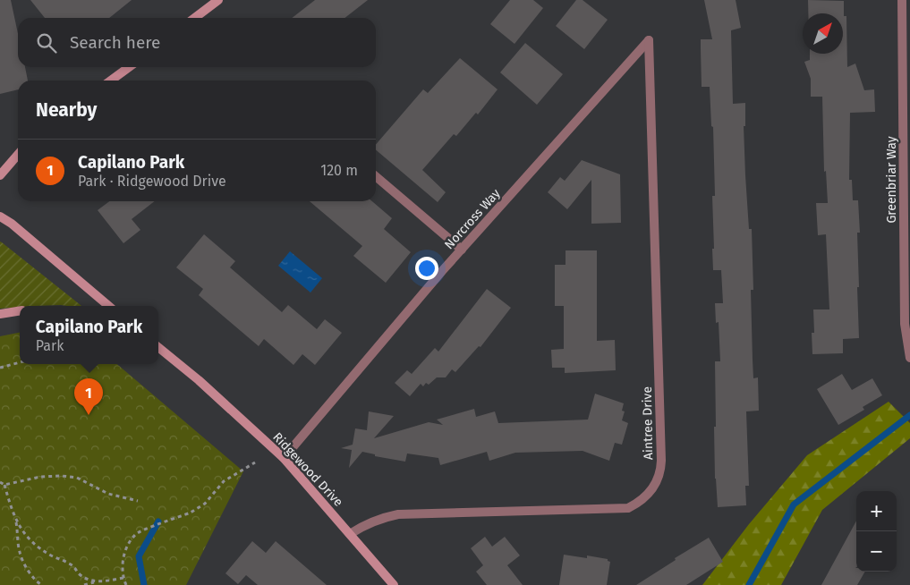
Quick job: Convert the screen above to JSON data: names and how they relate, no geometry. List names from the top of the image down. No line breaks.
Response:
{"streets":{"main road":["Ridgewood Drive"],"street":["Greenbriar Way","Norcross Way","Aintree Drive"]},"crossings":[["Norcross Way","Aintree Drive"],["Norcross Way","Ridgewood Drive"],["Aintree Drive","Ridgewood Drive"]],"north":"top right","page":{"search":"Search here","heading":"Nearby","list":[{"mark":"1","name":"Capilano Park","note":"Park · Ridgewood Drive","value":"120 m"}],"popup":["Capilano Park","Park"],"pins":"1","map_buttons":["+","−"]}}
